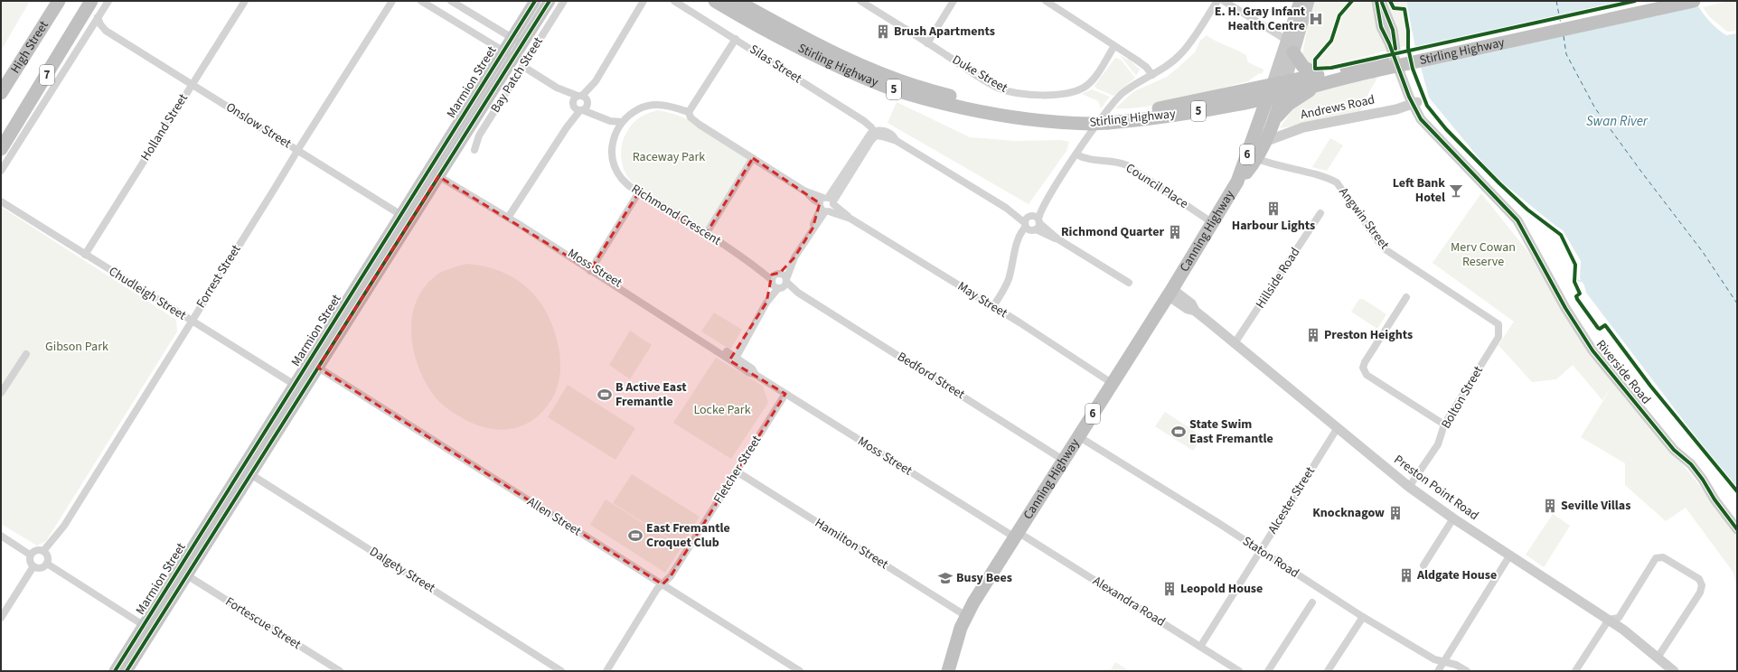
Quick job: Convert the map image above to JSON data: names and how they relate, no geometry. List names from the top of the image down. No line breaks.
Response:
{"streets":{"highway":["High Street","Stirling Highway","7","5","6","Canning Highway"],"main road":["Marmion Street"],"street":["Silas Street","Duke Street","Bay Patch Street","Andrews Road","Onslow Street","Holland Street","Council Place","Richmond Crescent","Angwin Street","Moss Street","Forrest Street","Hillside Road","Chudleigh Street","May Street","Riverside Road","Bedford Street","Bolton Street","Fletcher Street","Preston Point Road","Alcester Street","Allen Street","Hamilton Street","Staton Road","Dalgety Street","Alexandra Road","Fortescue Street"]},"crossings":[["Stirling Highway","Canning Highway"],["Marmion Street","Onslow Street"],["Marmion Street","Moss Street"],["Marmion Street","Chudleigh Street"],["Marmion Street","Allen Street"],["Marmion Street","Dalgety Street"],["Marmion Street","Fortescue Street"],["Andrews Road","Canning Highway"],["Andrews Road","Riverside Road"],["Onslow Street","Holland Street"],["Onslow Street","Forrest Street"],["Holland Street","Chudleigh Street"],["Council Place","Canning Highway"],["Angwin Street","Canning Highway"],["Angwin Street","Bolton Street"],["Canning Highway","Moss Street"],["Canning Highway","May Street"],["Canning Highway","Bedford Street"],["Canning Highway","Preston Point Road"],["Canning Highway","Hamilton Street"],["Canning Highway","Staton Road"],["Canning Highway","Alexandra Road"],["Moss Street","Fletcher Street"],["Moss Street","Alexandra Road"],["Forrest Street","Chudleigh Street"],["Hillside Road","Preston Point Road"],["Bolton Street","Preston Point Road"],["Fletcher Street","Allen Street"],["Fletcher Street","Hamilton Street"],["Preston Point Road","Alcester Street"],["Alcester Street","Staton Road"],["Alcester Street","Alexandra Road"]],"water":["Swan River"],"parks":["Raceway Park","Merv Cowan Reserve","Gibson Park","Locke Park"],"places":{"hospital":["E. H. Gray Infant Health Centre"],"building":["Brush Apartments","Harbour Lights","Richmond Quarter","Preston Heights","Seville Villas","Knocknagow","Aldgate House","Leopold House"],"bar":["Left Bank Hotel"],"sports":["B Active East Fremantle","State Swim East Fremantle","East Fremantle Croquet Club"],"school or university":["Busy Bees"]}}
